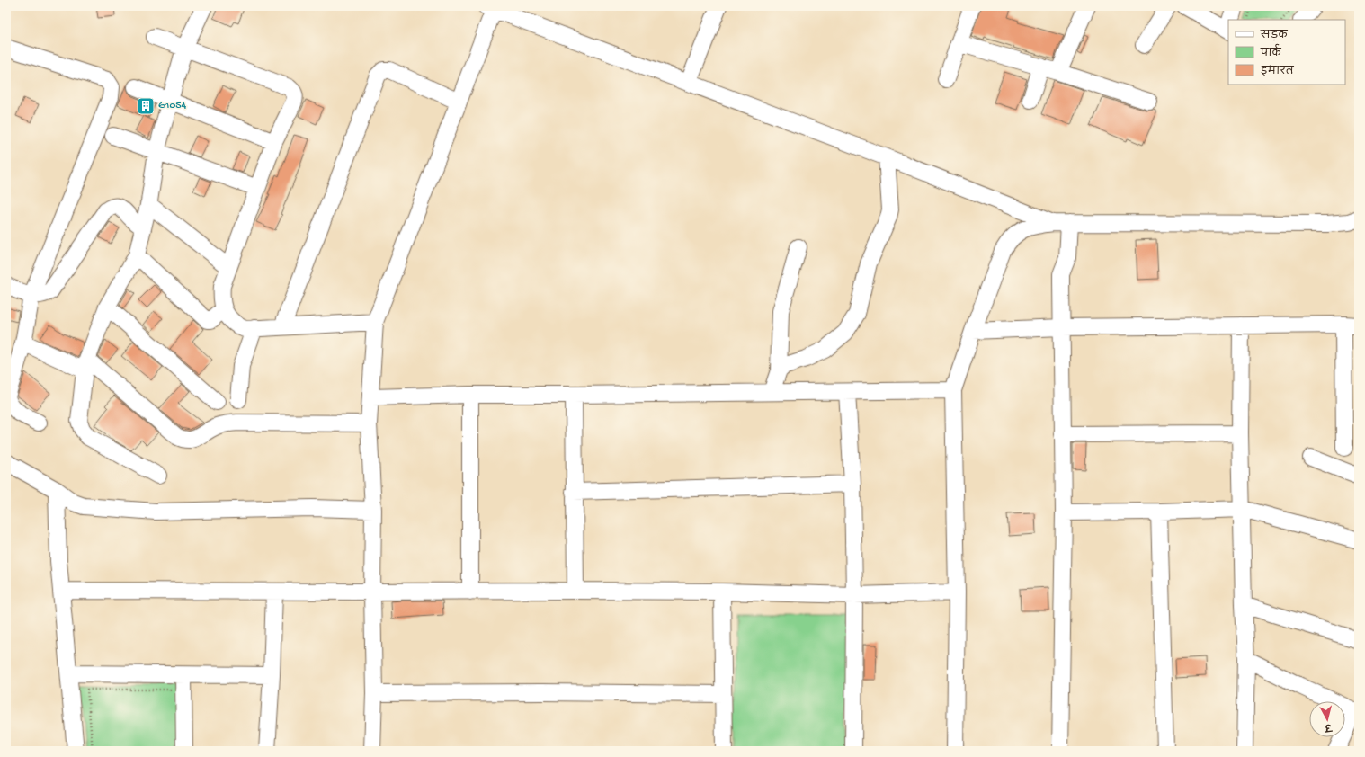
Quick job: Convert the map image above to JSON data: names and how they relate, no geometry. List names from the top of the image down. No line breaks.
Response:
{"places":{"building":["G1054"]},"legend":["सड़क","पार्क","इमारत"],"north":"bottom"}
